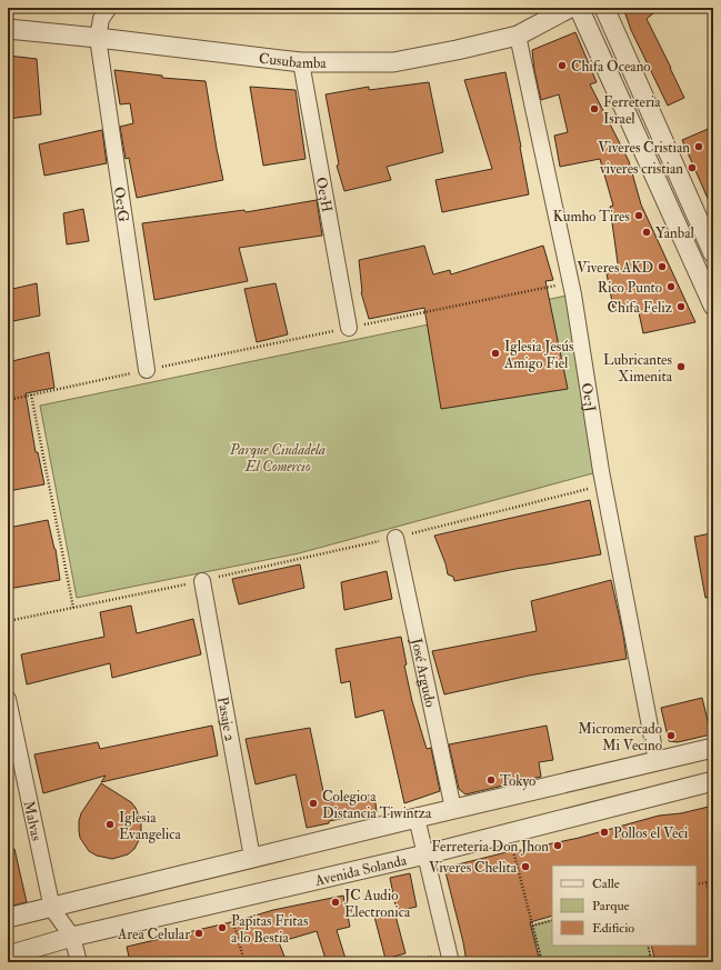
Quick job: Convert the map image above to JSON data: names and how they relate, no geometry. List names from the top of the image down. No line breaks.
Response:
{"streets":{"street":["Cusubamba","Oe3H","Oe3G","Oe3J","José Argudo","Pasaje 2","Malvas","Avenida Solanda"]},"crossings":[["Cusubamba","Oe3H"],["Cusubamba","Oe3G"],["Cusubamba","Oe3J"],["Malvas","Avenida Solanda"]],"parks":["Parque Ciudadela El Comercio"],"places":["Chifa Oceano","Ferreteria Israel","Viveres Cristian","viveres cristian","Kumho Tires","Yanbal","Viveres AKD","Rico Punto","Chifa Feliz","Iglesia Jesús Amigo Fiel","Lubricantes Ximenita","Micromercado Mi Vecino","Tokyo","Colegio a Distancia Tiwintza","Iglesia Evangelica","Pollos el Veci","Ferreteria Don Jhon","Viveres Chelita","JC Audio Electronica","Papitas Fritas a lo Bestia","Area Celular"],"legend":["Calle","Parque","Edificio"]}
